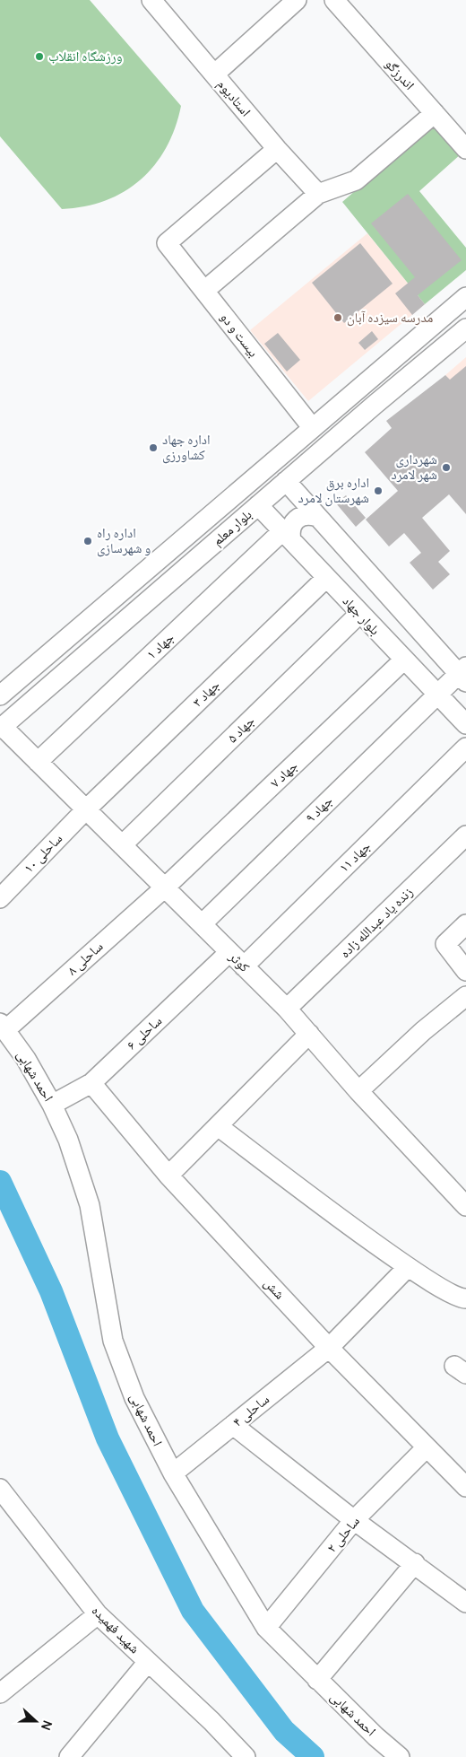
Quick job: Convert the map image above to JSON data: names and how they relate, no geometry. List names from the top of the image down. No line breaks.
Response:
{"streets":{"street":["اندرزگو","استادیوم","بیست و دو","بلوار معلم","بلوار جهاد","جهاد ۱","جهاد ۳","جهاد ۵","جهاد ۷","جهاد ۹","ساحلی ۱۰","جهاد ۱۱","زنده یاد عبدالله زاده","ساحلی ۸","کوثر","ساحلی ۶","احمد شهابی","شش","ساحلی ۴","ساحلی ۲","شهید فهمیده"]},"crossings":[["استادیوم","بیست و دو"],["بیست و دو","بلوار معلم"],["بلوار معلم","بلوار جهاد"],["بلوار معلم","کوثر"],["بلوار جهاد","جهاد ۱"],["بلوار جهاد","جهاد ۳"],["بلوار جهاد","جهاد ۵"],["بلوار جهاد","جهاد ۷"],["بلوار جهاد","جهاد ۹"],["جهاد ۱","کوثر"],["جهاد ۳","ساحلی ۱۰"],["جهاد ۳","کوثر"],["جهاد ۵","کوثر"],["جهاد ۷","ساحلی ۸"],["جهاد ۷","کوثر"],["جهاد ۹","کوثر"],["ساحلی ۱۰","کوثر"],["جهاد ۱۱","کوثر"],["زنده یاد عبدالله زاده","کوثر"],["ساحلی ۸","کوثر"],["ساحلی ۸","احمد شهابی"],["کوثر","ساحلی ۶"],["ساحلی ۶","احمد شهابی"],["ساحلی ۶","شش"],["احمد شهابی","ساحلی ۴"],["احمد شهابی","ساحلی ۲"],["شش","ساحلی ۴"],["شش","ساحلی ۲"]],"places":["ورزشگاه انقلاب","مدرسه سیزده آبان","اداره جهاد کشاورزی","شهرداری شهر لامرد","اداره برق شهرستان لامرد","اداره راه و شهرسازی"],"north":"right"}
